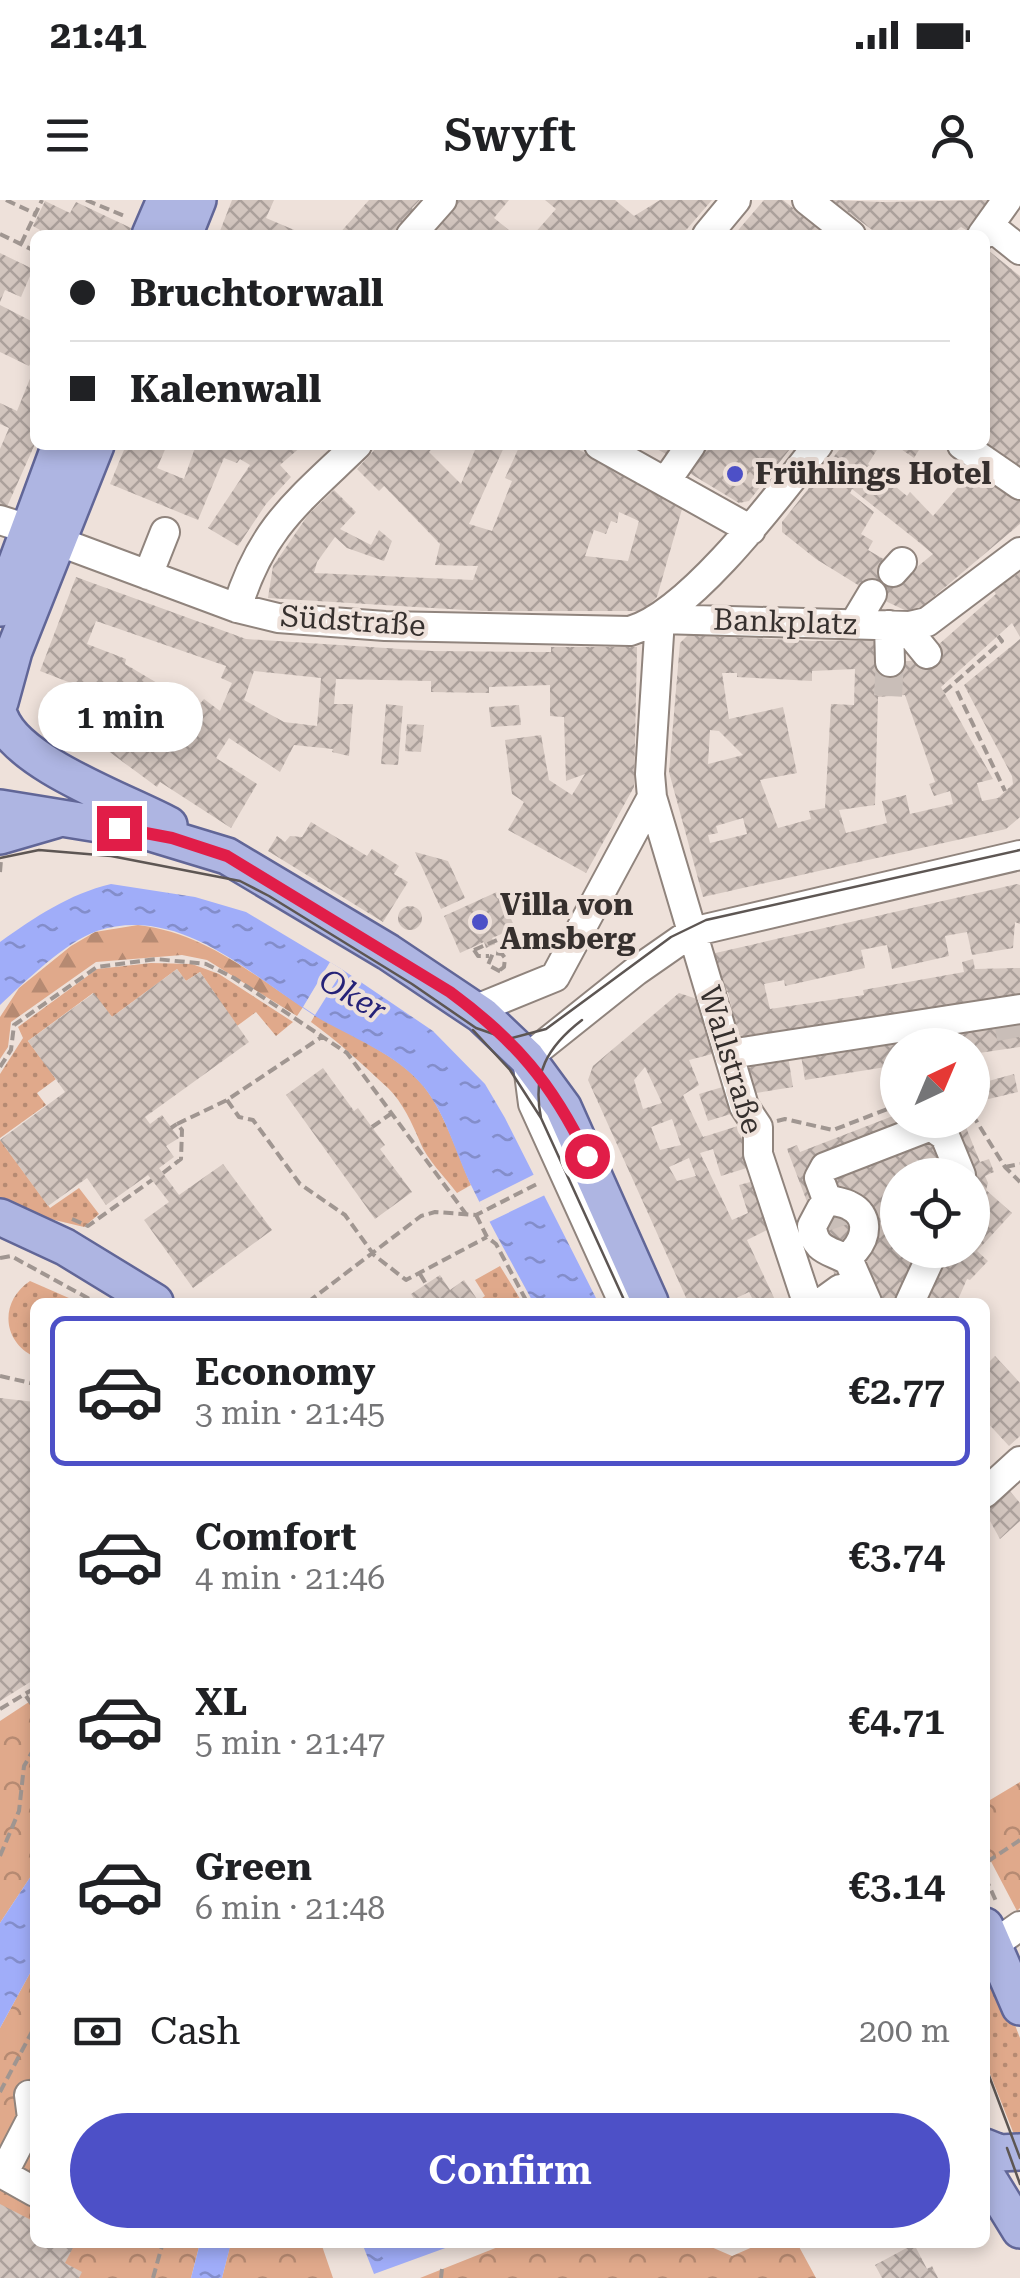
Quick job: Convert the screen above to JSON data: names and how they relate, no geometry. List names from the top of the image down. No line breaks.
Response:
{"streets":{"street":["Südstraße","Bankplatz","Wallstraße"]},"crossings":[["Südstraße","Bankplatz"]],"water":["Oker"],"places":["Frühlings Hotel","Villa von Amsberg"],"north":"top right","page":{"status":"21:41","header":"Swyft","banner":["Bruchtorwall","Kalenwall"],"bubble":"1 min","list":[{"name":"Economy","note":"3 min · 21:45","value":"€2.77"},{"name":"Comfort","note":"4 min · 21:46","value":"€3.74"},{"name":"XL","note":"5 min · 21:47","value":"€4.71"},{"name":"Green","note":"6 min · 21:48","value":"€3.14"}],"pay":["Cash","200 m"],"buttons":"Confirm"}}
